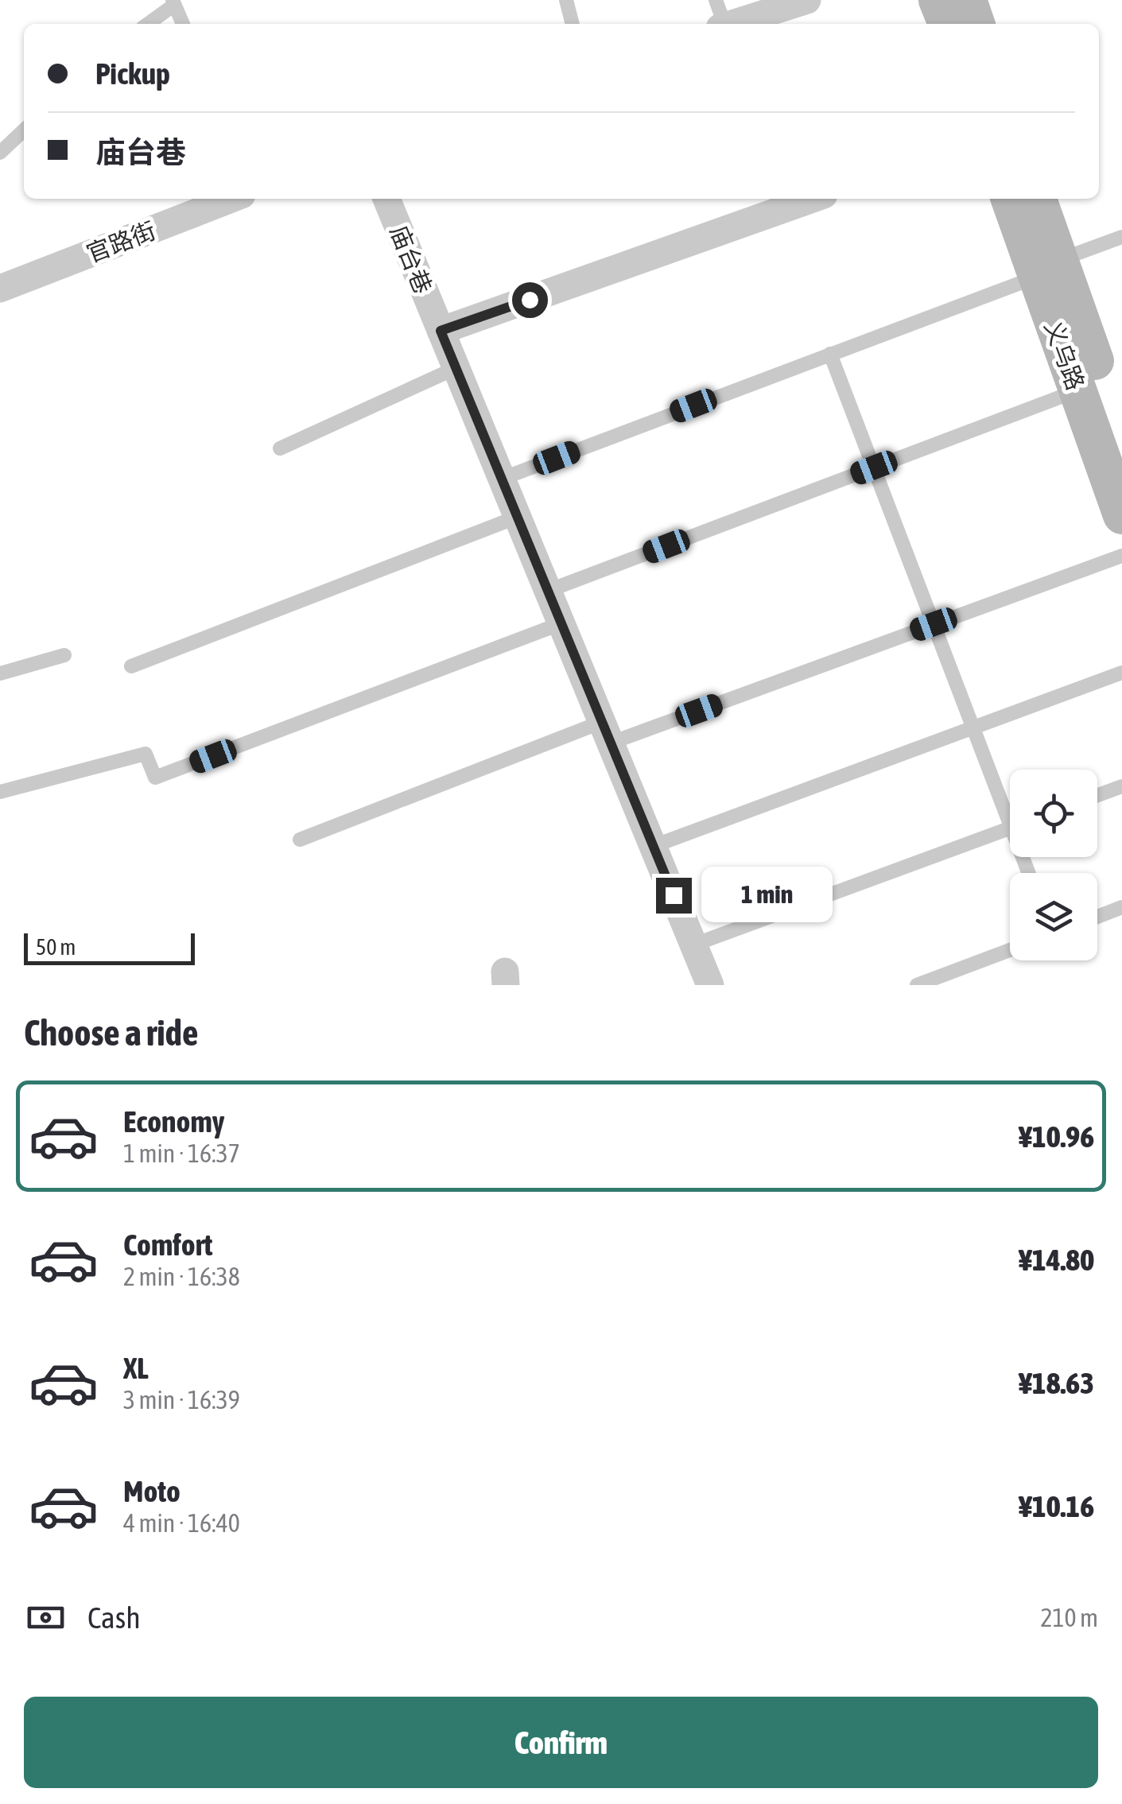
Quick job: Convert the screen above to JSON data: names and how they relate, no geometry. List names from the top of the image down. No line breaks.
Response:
{"streets":{"main road":["义乌路"],"street":["官路街","庙台巷"]},"scale_bar":"50 m","page":{"banner":["Pickup","庙台巷"],"bubble":"1 min","scale":"50 m","heading":"Choose a ride","list":[{"name":"Economy","note":"1 min · 16:37","value":"¥10.96"},{"name":"Comfort","note":"2 min · 16:38","value":"¥14.80"},{"name":"XL","note":"3 min · 16:39","value":"¥18.63"},{"name":"Moto","note":"4 min · 16:40","value":"¥10.16"}],"pay":["Cash","210 m"],"buttons":"Confirm"}}
